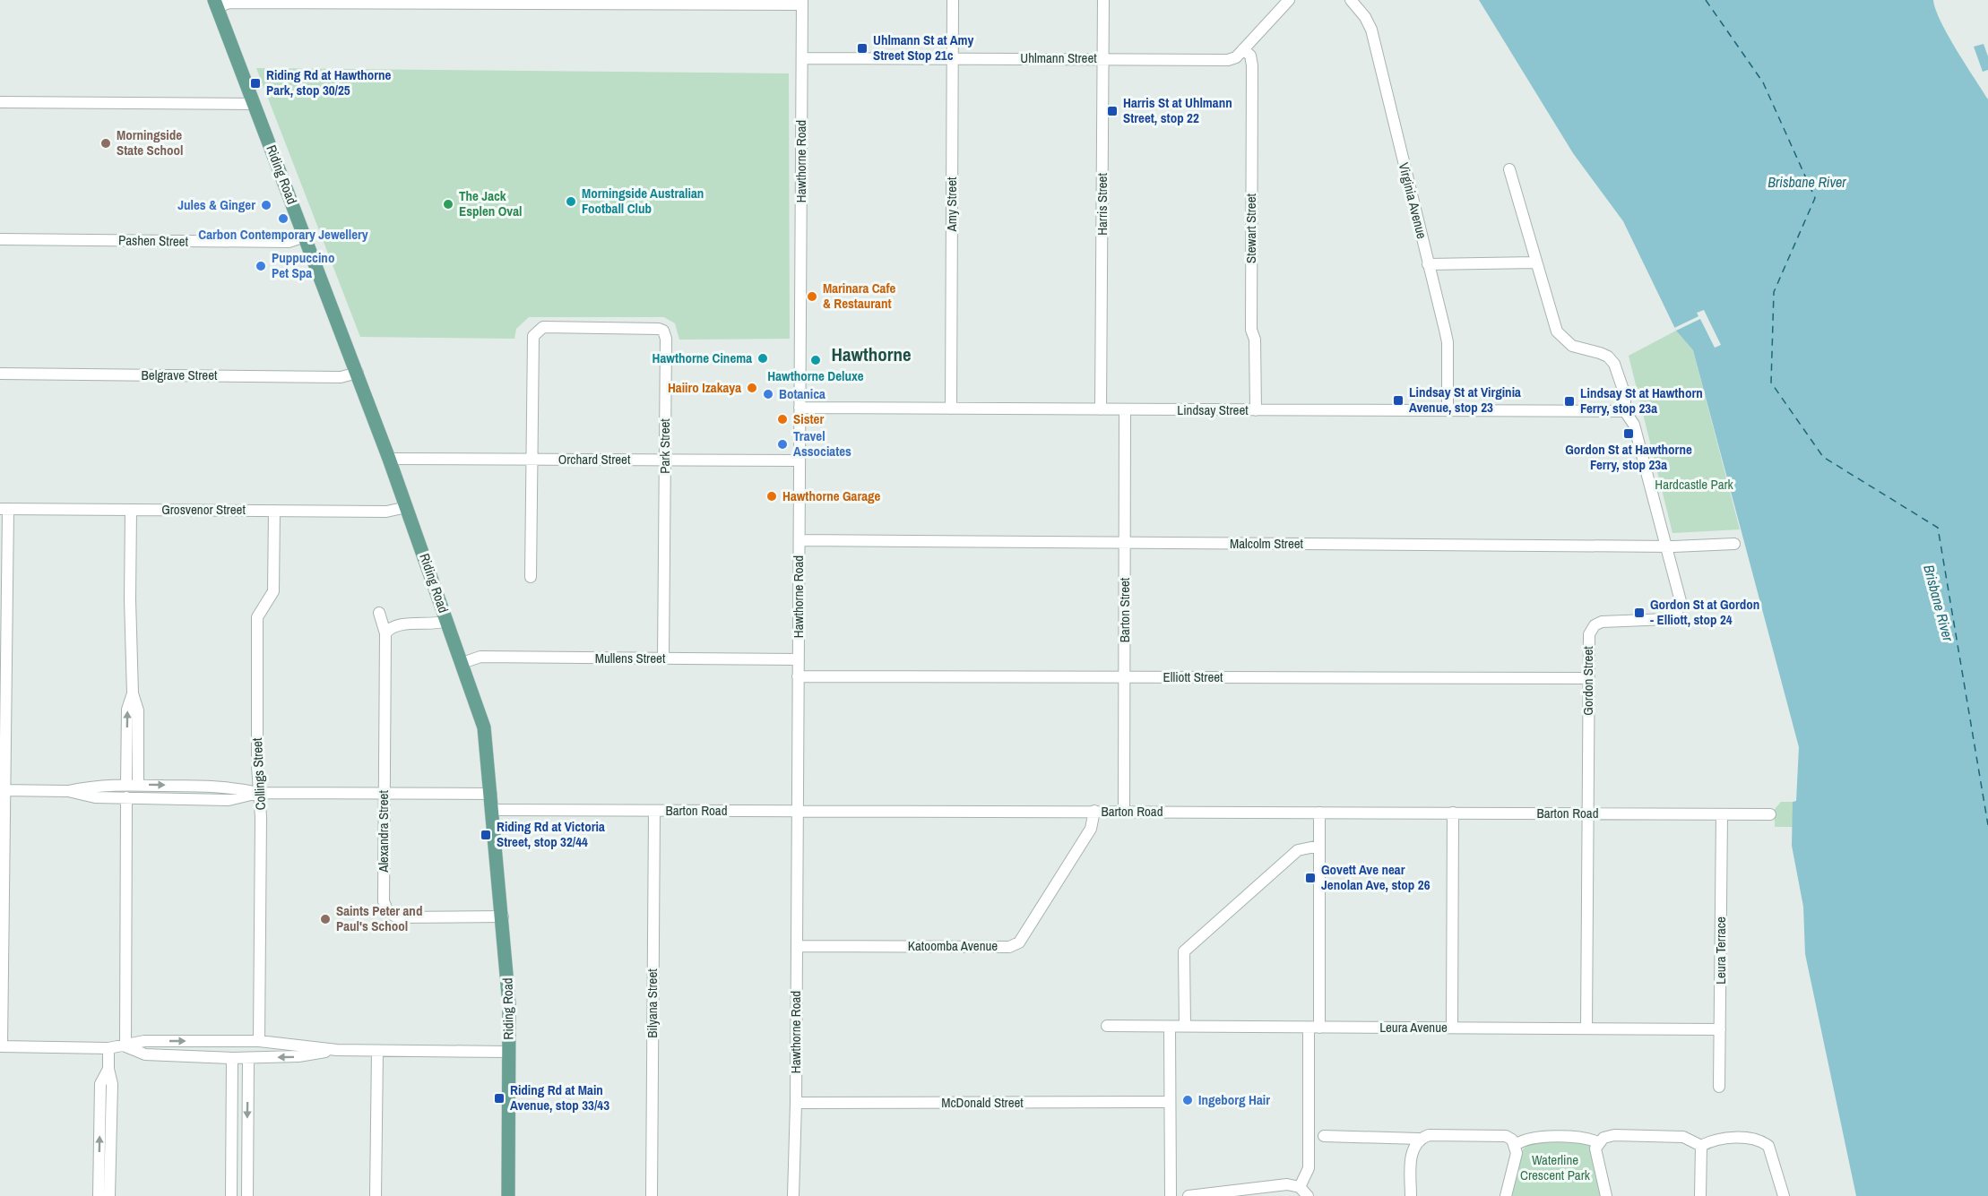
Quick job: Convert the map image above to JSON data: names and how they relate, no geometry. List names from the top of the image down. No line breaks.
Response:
{"streets":{"main road":["Riding Road"],"street":["Uhlmann Street","Hawthorne Road","Virginia Avenue","Amy Street","Harris Street","Stewart Street","Pashen Street","Belgrave Street","Lindsay Street","Park Street","Orchard Street","Grosvenor Street","Malcolm Street","Barton Street","Mullens Street","Elliott Street","Gordon Street","Collings Street","Barton Road","Alexandra Street","Katoomba Avenue","Leura Terrace","Bilyana Street","Leura Avenue","McDonald Street"]},"crossings":[["Uhlmann Street","Hawthorne Road"],["Uhlmann Street","Amy Street"],["Uhlmann Street","Harris Street"],["Uhlmann Street","Stewart Street"],["Hawthorne Road","Lindsay Street"],["Hawthorne Road","Orchard Street"],["Hawthorne Road","Malcolm Street"],["Hawthorne Road","Mullens Street"],["Hawthorne Road","Elliott Street"],["Hawthorne Road","Barton Road"],["Hawthorne Road","Katoomba Avenue"],["Hawthorne Road","McDonald Street"],["Riding Road","Pashen Street"],["Riding Road","Belgrave Street"],["Riding Road","Orchard Street"],["Riding Road","Grosvenor Street"],["Riding Road","Mullens Street"],["Riding Road","Barton Road"],["Riding Road","Alexandra Street"],["Virginia Avenue","Lindsay Street"],["Amy Street","Lindsay Street"],["Harris Street","Lindsay Street"],["Stewart Street","Lindsay Street"],["Lindsay Street","Barton Street"],["Lindsay Street","Gordon Street"],["Park Street","Orchard Street"],["Park Street","Mullens Street"],["Grosvenor Street","Collings Street"],["Malcolm Street","Barton Street"],["Malcolm Street","Gordon Street"],["Barton Street","Elliott Street"],["Barton Street","Barton Road"],["Elliott Street","Gordon Street"],["Gordon Street","Barton Road"],["Gordon Street","Leura Avenue"],["Barton Road","Katoomba Avenue"],["Barton Road","Leura Terrace"],["Barton Road","Bilyana Street"],["Leura Terrace","Leura Avenue"]],"districts":["Hawthorne"],"water":["Brisbane River"],"parks":["Hardcastle Park","Waterline Crescent Park"],"places":{"transit":["Uhlmann St at Amy Street Stop 21c","Riding Rd at Hawthorne Park, stop 30/25","Harris St at Uhlmann Street, stop 22","Lindsay St at Virginia Avenue, stop 23","Lindsay St at Hawthorn Ferry, stop 23a","Gordon St at Hawthorne Ferry, stop 23a","Gordon St at Gordon - Elliott, stop 24","Riding Rd at Victoria Street, stop 32/44","Govett Ave near Jenolan Ave, stop 26","Riding Rd at Main Avenue, stop 33/43"],"other":["Morningside State School","Morningside Australian Football Club","The Jack Esplen Oval","Jules & Ginger","Carbon Contemporary Jewellery","Puppuccino Pet Spa","Marinara Cafe & Restaurant","Hawthorne Cinema","Hawthorne Deluxe","Haiiro Izakaya","Botanica","Sister","Travel Associates","Hawthorne Garage","Saints Peter and Paul's School","Ingeborg Hair"]}}
